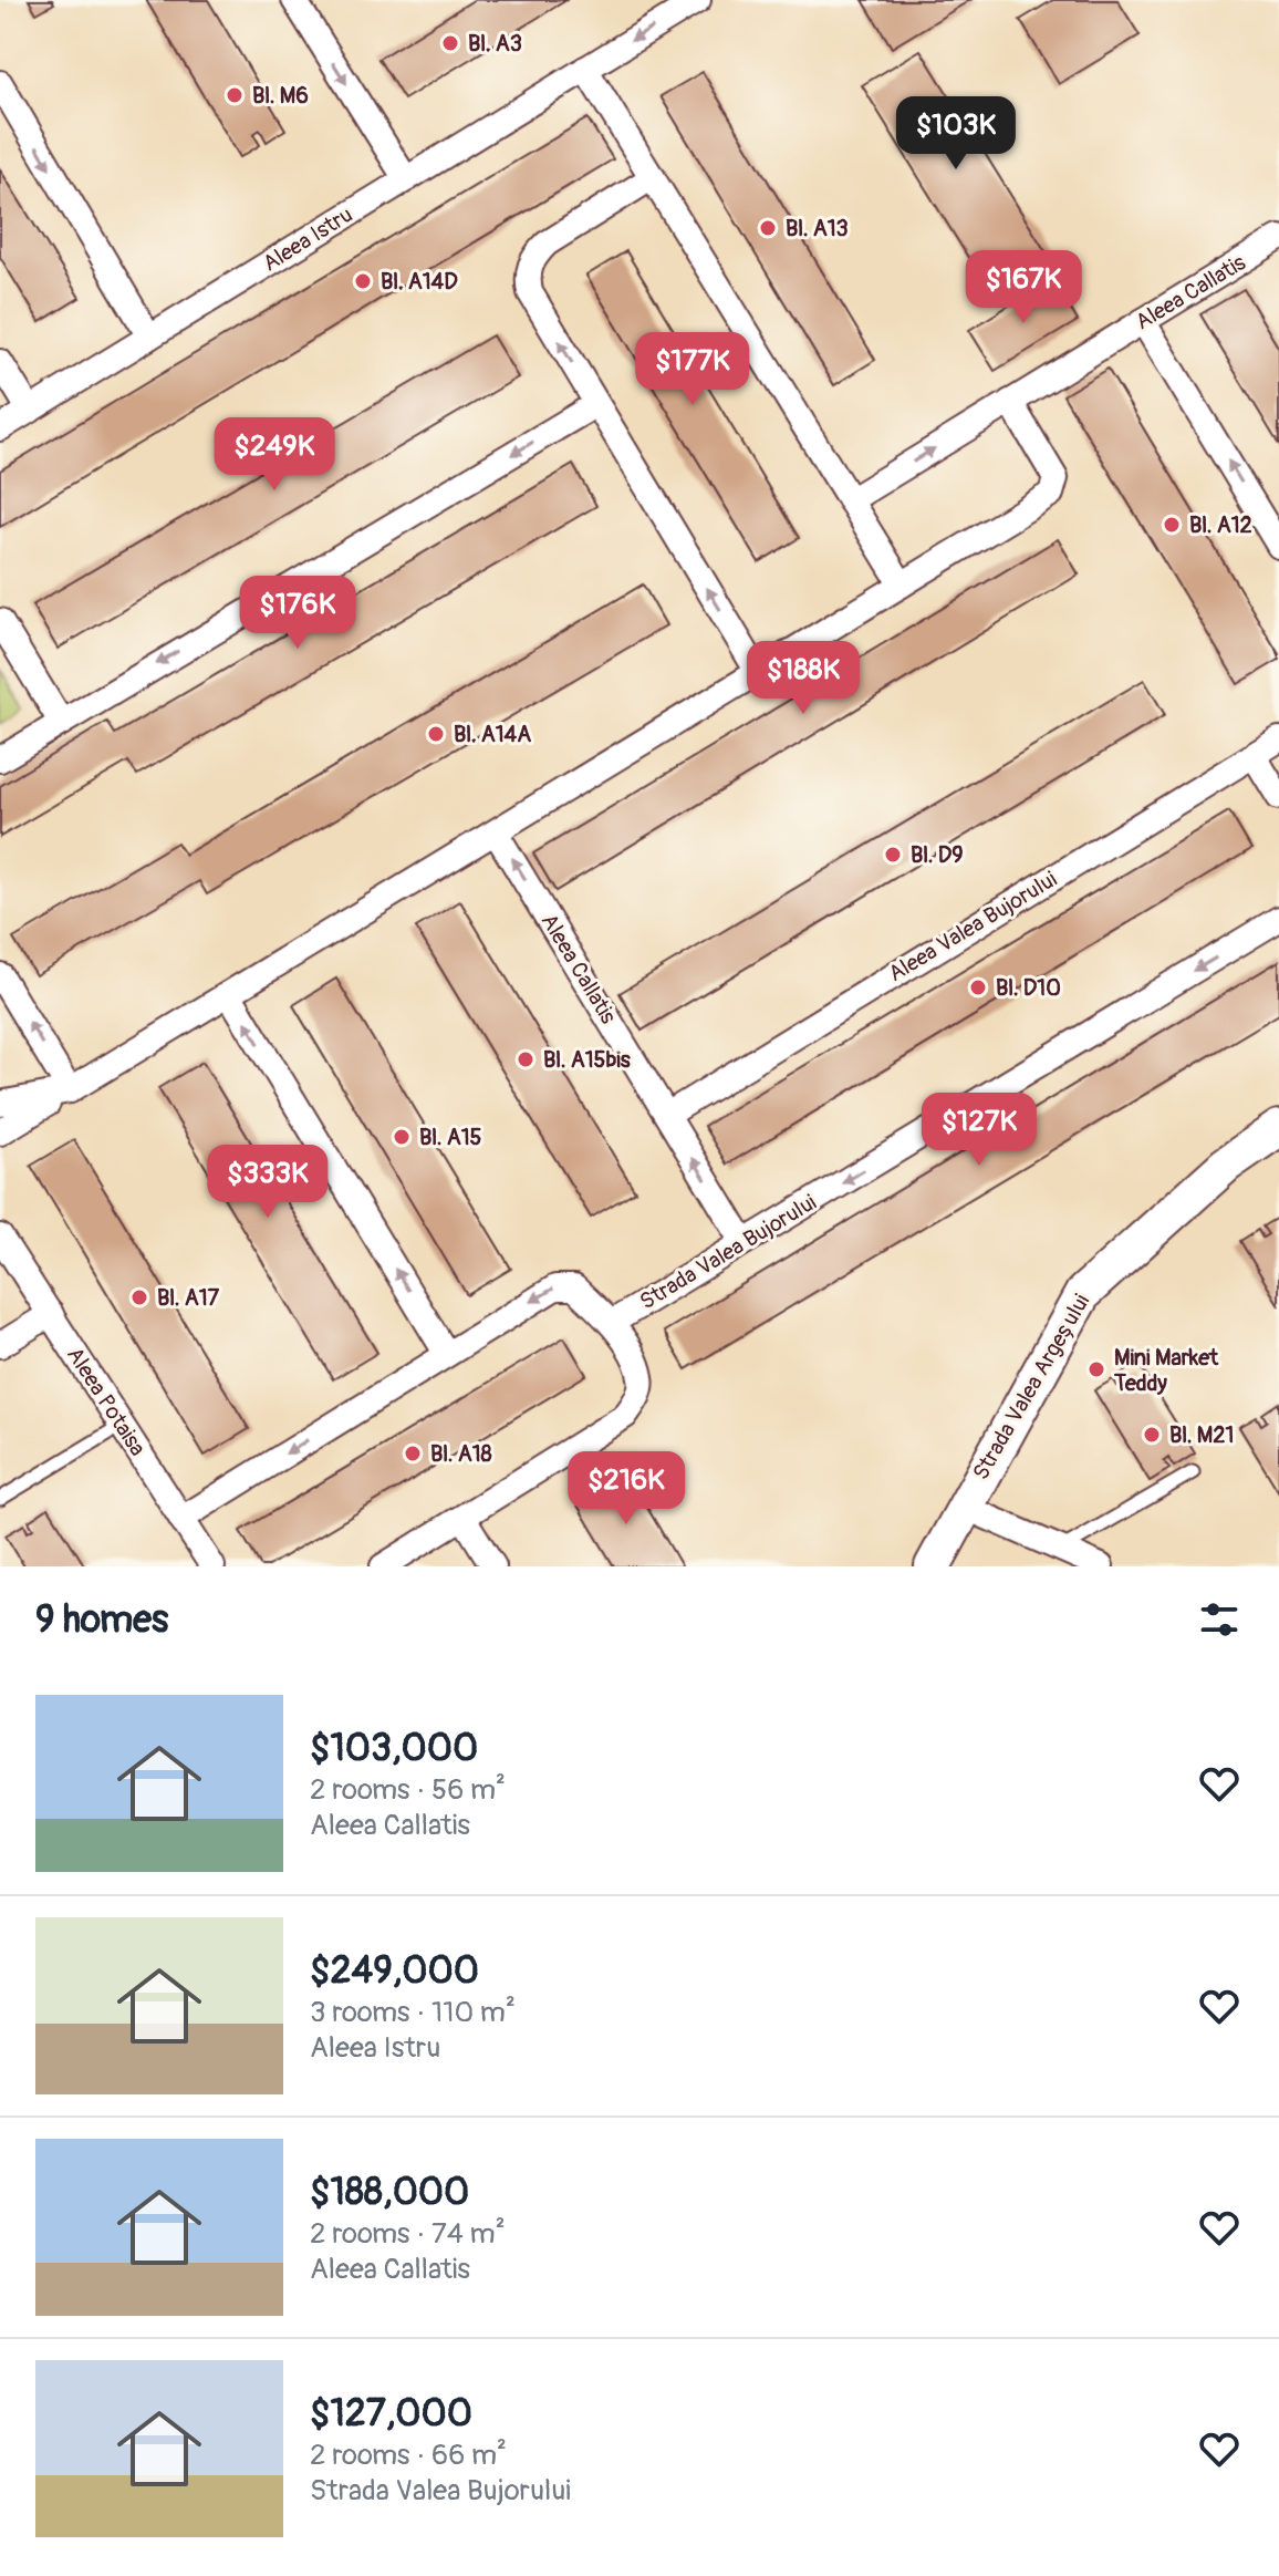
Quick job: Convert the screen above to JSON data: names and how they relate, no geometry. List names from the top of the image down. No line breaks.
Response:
{"streets":{"main road":["Strada Valea Argeșului"],"street":["Aleea Istru","Aleea Callatis","Aleea Valea Bujorului","Strada Valea Bujorului","Aleea Potaisa"]},"crossings":[["Aleea Callatis","Aleea Valea Bujorului"],["Aleea Callatis","Strada Valea Bujorului"]],"one_way":["Strada Valea Bujorului"],"places":["Bl. A3","Bl. M6","Bl. A13","Bl. A14D","Bl. A12","Bl. A14A","Bl. D9","Bl. D10","Bl. A15bis","Bl. A15","Bl. A17","Mini Market Teddy","Bl. M21","Bl. A18"],"page":{"price":["$103K","$167K","$177K","$249K","$176K","$188K","$127K","$333K","$216K"],"heading":"9 homes","list":[{"name":"$103,000","note":"2 rooms · 56 m² · Aleea Callatis"},{"name":"$249,000","note":"3 rooms · 110 m² · Aleea Istru"},{"name":"$188,000","note":"2 rooms · 74 m² · Aleea Callatis"},{"name":"$127,000","note":"2 rooms · 66 m² · Strada Valea Bujorului"}]}}
